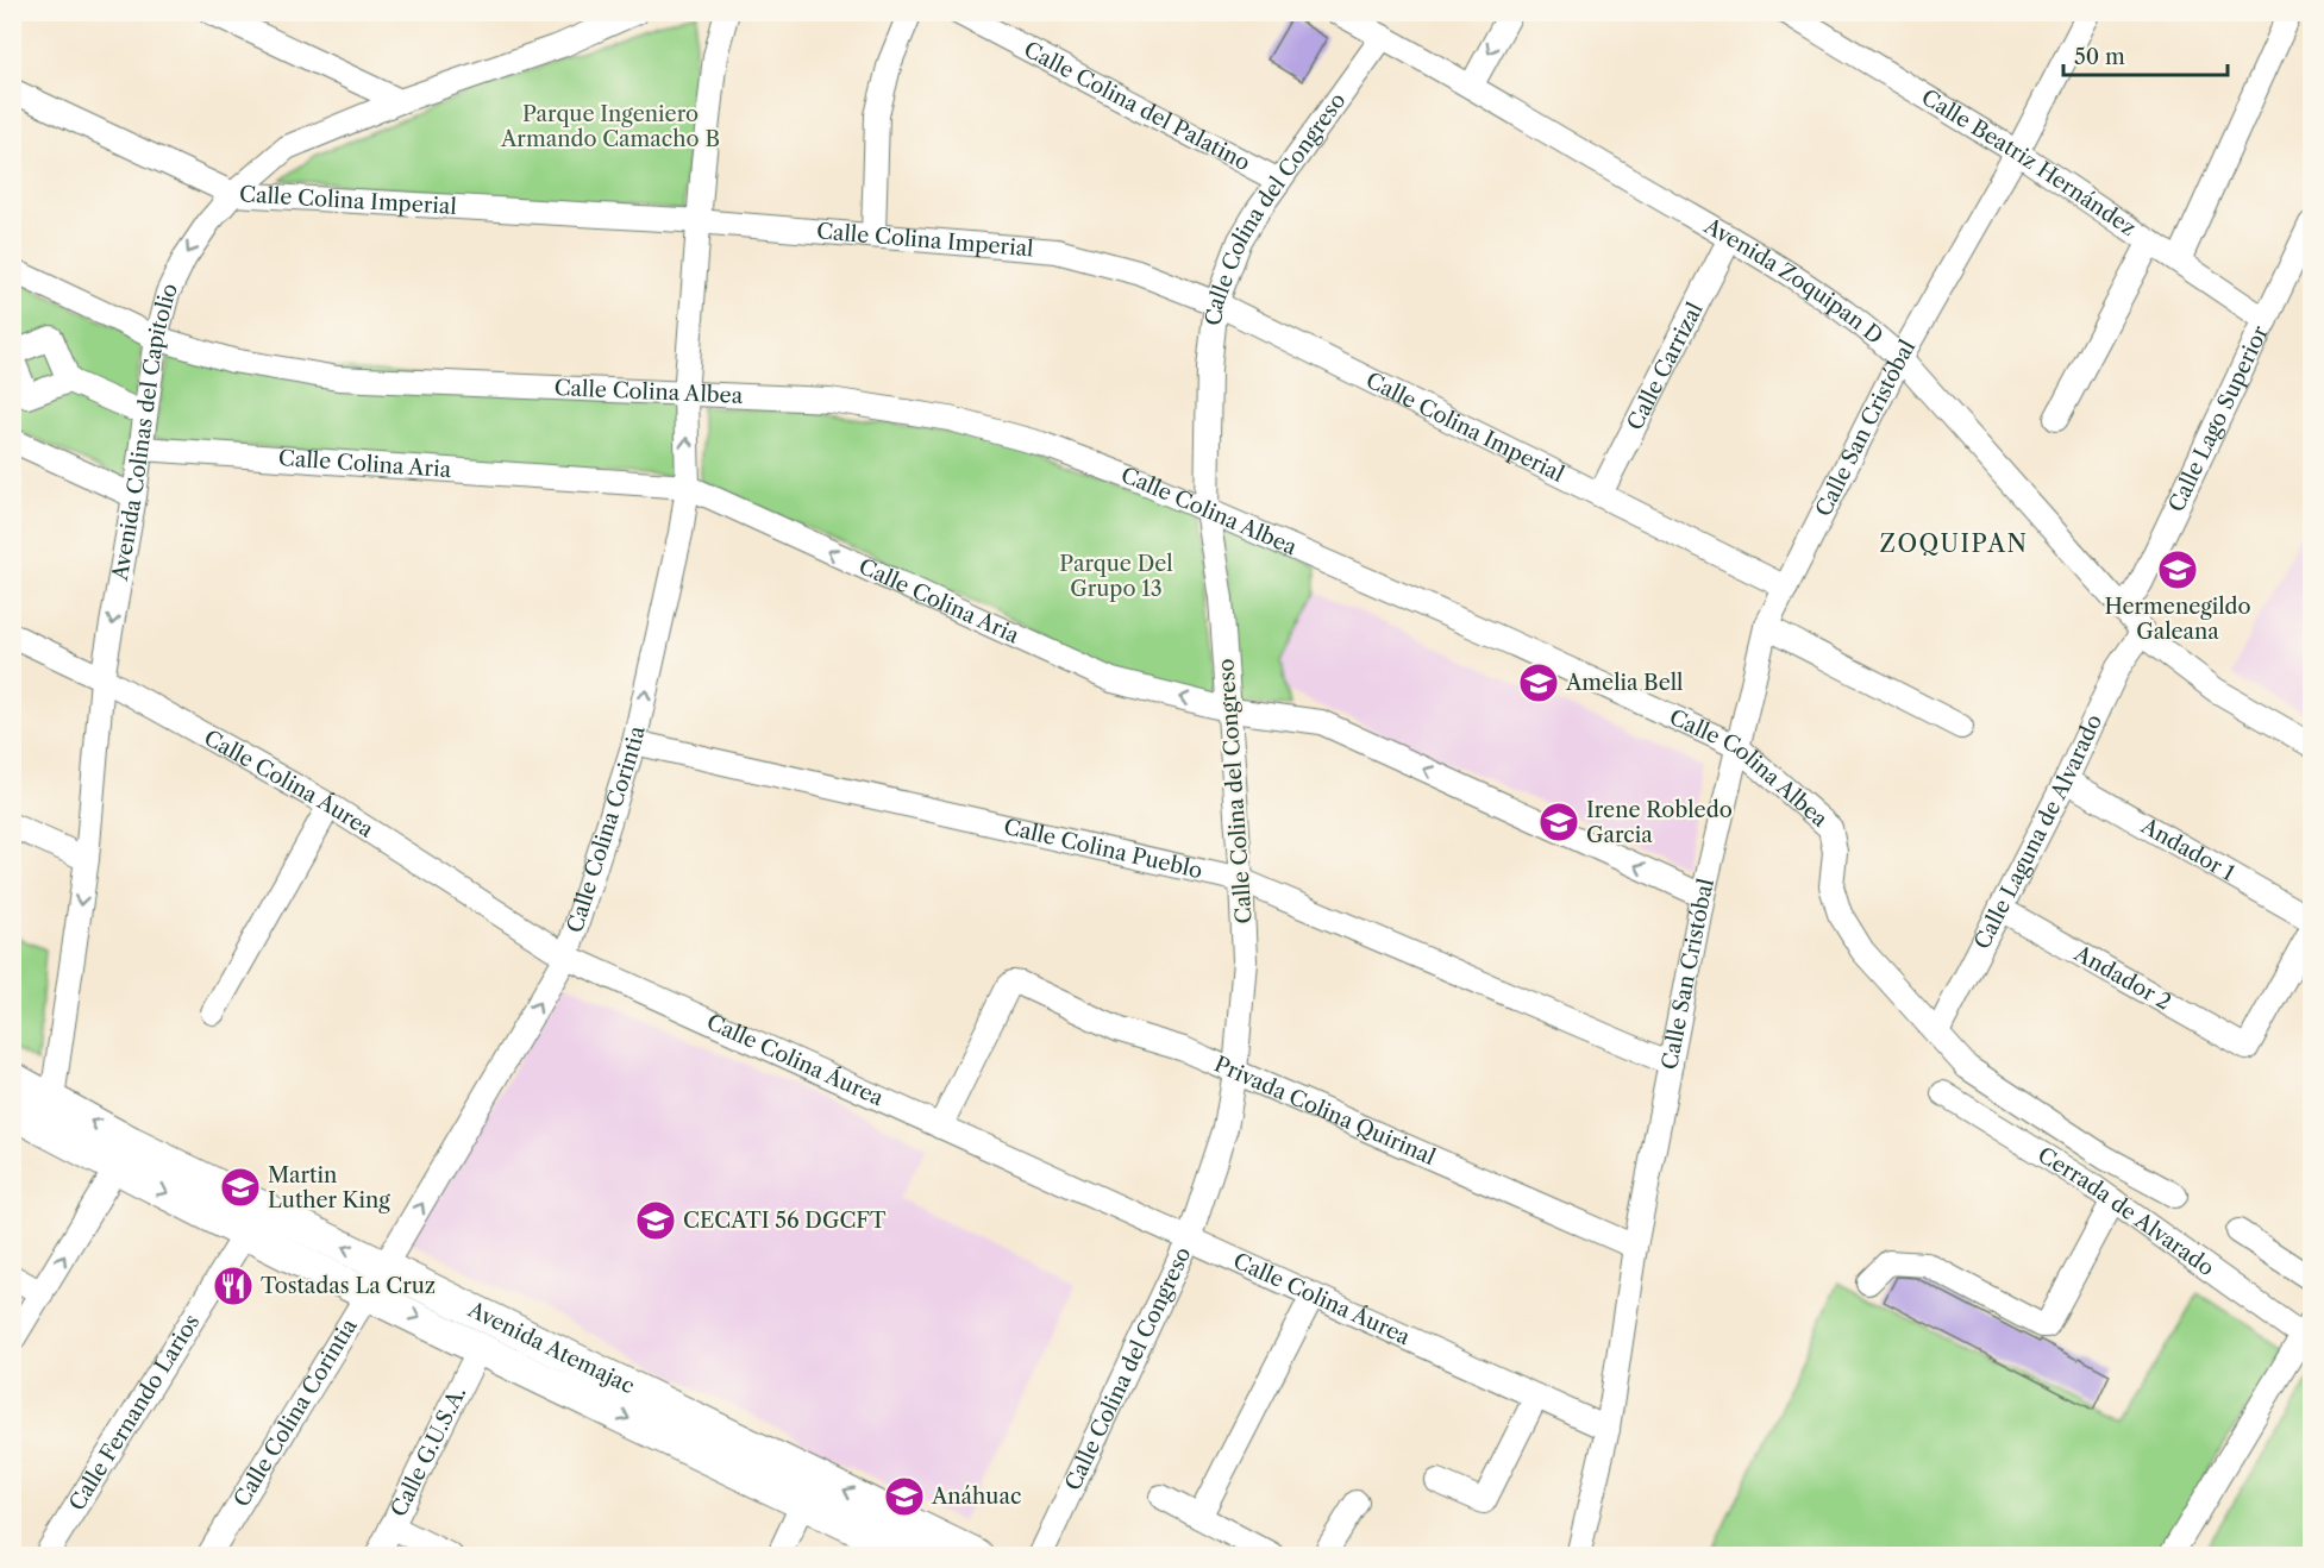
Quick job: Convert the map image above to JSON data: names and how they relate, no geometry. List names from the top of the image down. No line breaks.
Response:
{"streets":{"main road":["Avenida Atemajac"],"street":["Calle Colina del Palatino","Calle Beatriz Hernández","Calle Colina Imperial","Calle Colina del Congreso","Avenida Zoquipan D","Calle Carrizal","Calle Colina Albea","Calle Lago Superior","Calle San Cristóbal","Avenida Colinas del Capitolio","Calle Colina Aria","Calle Colina Áurea","Calle Colina Corintia","Calle Laguna de Alvarado","Calle Colina Pueblo","Andador 1","Andador 2","Privada Colina Quirinal","Cerrada de Alvarado","Calle Fernando Larios","Calle G.U.S.A."]},"crossings":[["Calle Colina del Palatino","Calle Colina del Congreso"],["Calle Beatriz Hernández","Calle Lago Superior"],["Calle Beatriz Hernández","Calle San Cristóbal"],["Calle Colina Imperial","Calle Colina del Congreso"],["Calle Colina Imperial","Calle Carrizal"],["Calle Colina Imperial","Calle San Cristóbal"],["Calle Colina Imperial","Avenida Colinas del Capitolio"],["Calle Colina Imperial","Calle Colina Corintia"],["Calle Colina del Congreso","Avenida Zoquipan D"],["Calle Colina del Congreso","Calle Colina Albea"],["Calle Colina del Congreso","Calle Colina Aria"],["Calle Colina del Congreso","Calle Colina Áurea"],["Calle Colina del Congreso","Calle Colina Pueblo"],["Calle Colina del Congreso","Privada Colina Quirinal"],["Avenida Zoquipan D","Calle Carrizal"],["Avenida Zoquipan D","Calle Lago Superior"],["Avenida Zoquipan D","Calle San Cristóbal"],["Avenida Zoquipan D","Calle Laguna de Alvarado"],["Calle Colina Albea","Calle San Cristóbal"],["Calle Colina Albea","Avenida Colinas del Capitolio"],["Calle Colina Albea","Calle Colina Corintia"],["Calle Colina Albea","Calle Laguna de Alvarado"],["Calle San Cristóbal","Calle Colina Aria"],["Calle San Cristóbal","Calle Colina Áurea"],["Calle San Cristóbal","Calle Colina Pueblo"],["Calle San Cristóbal","Privada Colina Quirinal"],["Avenida Colinas del Capitolio","Calle Colina Aria"],["Avenida Colinas del Capitolio","Calle Colina Áurea"],["Avenida Colinas del Capitolio","Avenida Atemajac"],["Calle Colina Aria","Calle Colina Corintia"],["Calle Colina Áurea","Calle Colina Corintia"],["Calle Colina Áurea","Privada Colina Quirinal"],["Calle Colina Corintia","Calle Colina Pueblo"],["Calle Colina Corintia","Avenida Atemajac"],["Calle Laguna de Alvarado","Andador 1"],["Calle Laguna de Alvarado","Andador 2"],["Avenida Atemajac","Calle Fernando Larios"],["Avenida Atemajac","Calle G.U.S.A."]],"one_way":["Avenida Colinas del Capitolio","Calle Colina Aria","Calle Colina Corintia"],"districts":["ZOQUIPAN"],"parks":["Parque Ingeniero Armando Camacho B","Parque Del Grupo 13"],"places":{"school or university":["Hermenegildo Galeana","Amelia Bell","Irene Robledo Garcia","Martin Luther King","CECATI 56 DGCFT","Anáhuac"],"restaurant":["Tostadas La Cruz"]},"scale_bar":"50 m"}
